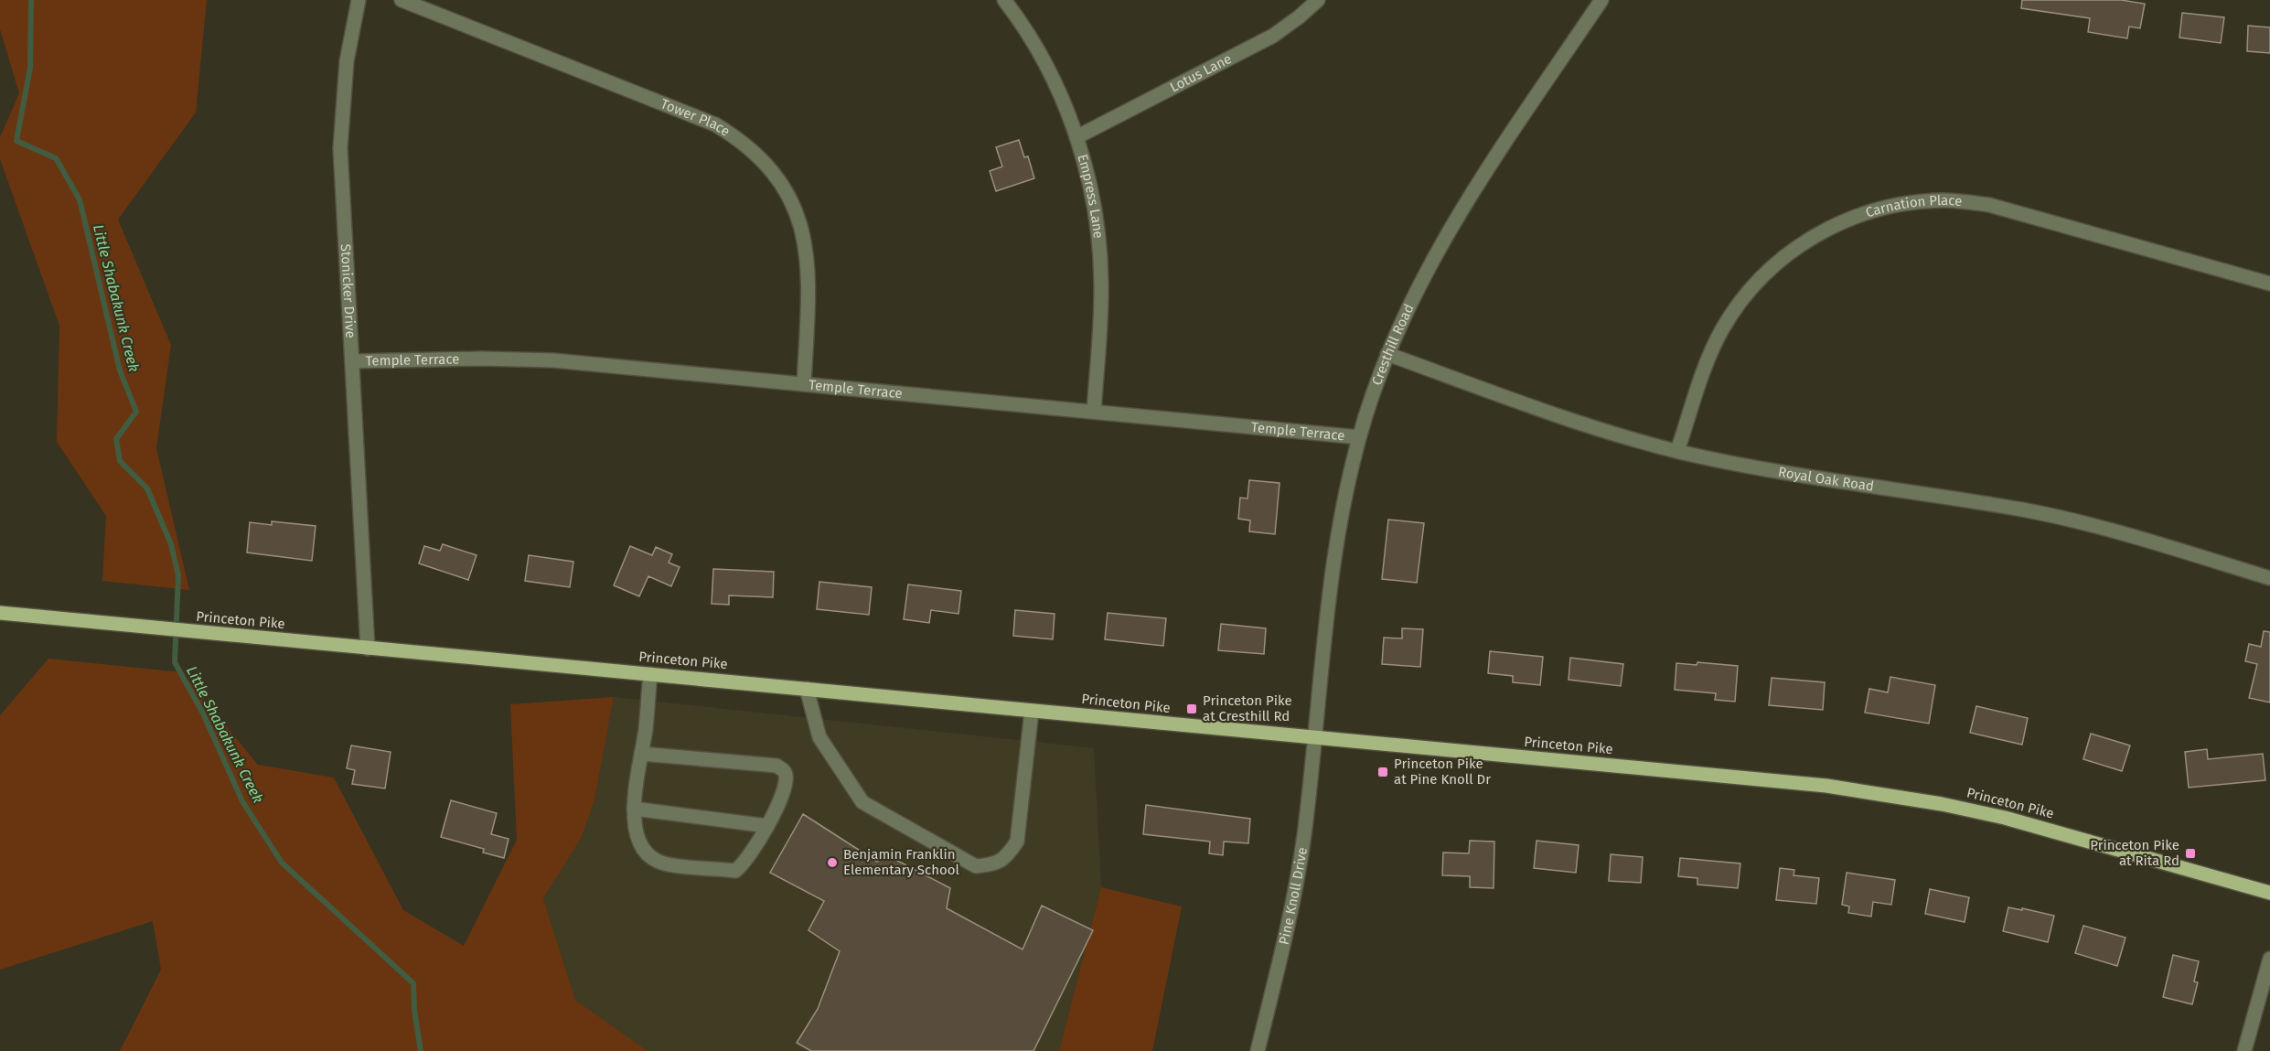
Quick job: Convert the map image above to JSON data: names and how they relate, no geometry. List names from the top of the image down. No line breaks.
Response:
{"streets":{"main road":["Princeton Pike"],"street":["Lotus Lane","Tower Place","Empress Lane","Carnation Place","Stonicker Drive","Cresthill Road","Temple Terrace","Royal Oak Road","Pine Knoll Drive"]},"crossings":[["Lotus Lane","Empress Lane"],["Tower Place","Temple Terrace"],["Empress Lane","Temple Terrace"],["Carnation Place","Royal Oak Road"],["Stonicker Drive","Temple Terrace"],["Stonicker Drive","Princeton Pike"],["Cresthill Road","Temple Terrace"],["Cresthill Road","Royal Oak Road"],["Cresthill Road","Princeton Pike"],["Cresthill Road","Pine Knoll Drive"],["Princeton Pike","Pine Knoll Drive"]],"water":["Little Shabakunk Creek"],"places":{"transit":["Princeton Pike at Cresthill Rd","Princeton Pike at Pine Knoll Dr","Princeton Pike at Rita Rd"],"other":["Benjamin Franklin Elementary School"]}}
